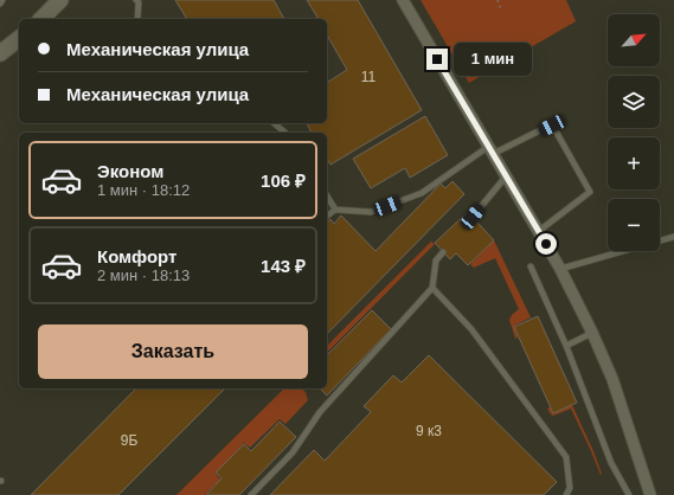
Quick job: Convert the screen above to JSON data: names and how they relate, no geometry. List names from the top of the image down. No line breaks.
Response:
{"house_numbers":["11","9 к3","9Б"],"north":"top right","page":{"map_buttons":["+","−"],"banner":["Механическая улица","Механическая улица"],"bubble":"1 мин","list":[{"name":"Эконом","note":"1 мин · 18:12","value":"106 ₽"},{"name":"Комфорт","note":"2 мин · 18:13","value":"143 ₽"}],"buttons":"Заказать"}}
